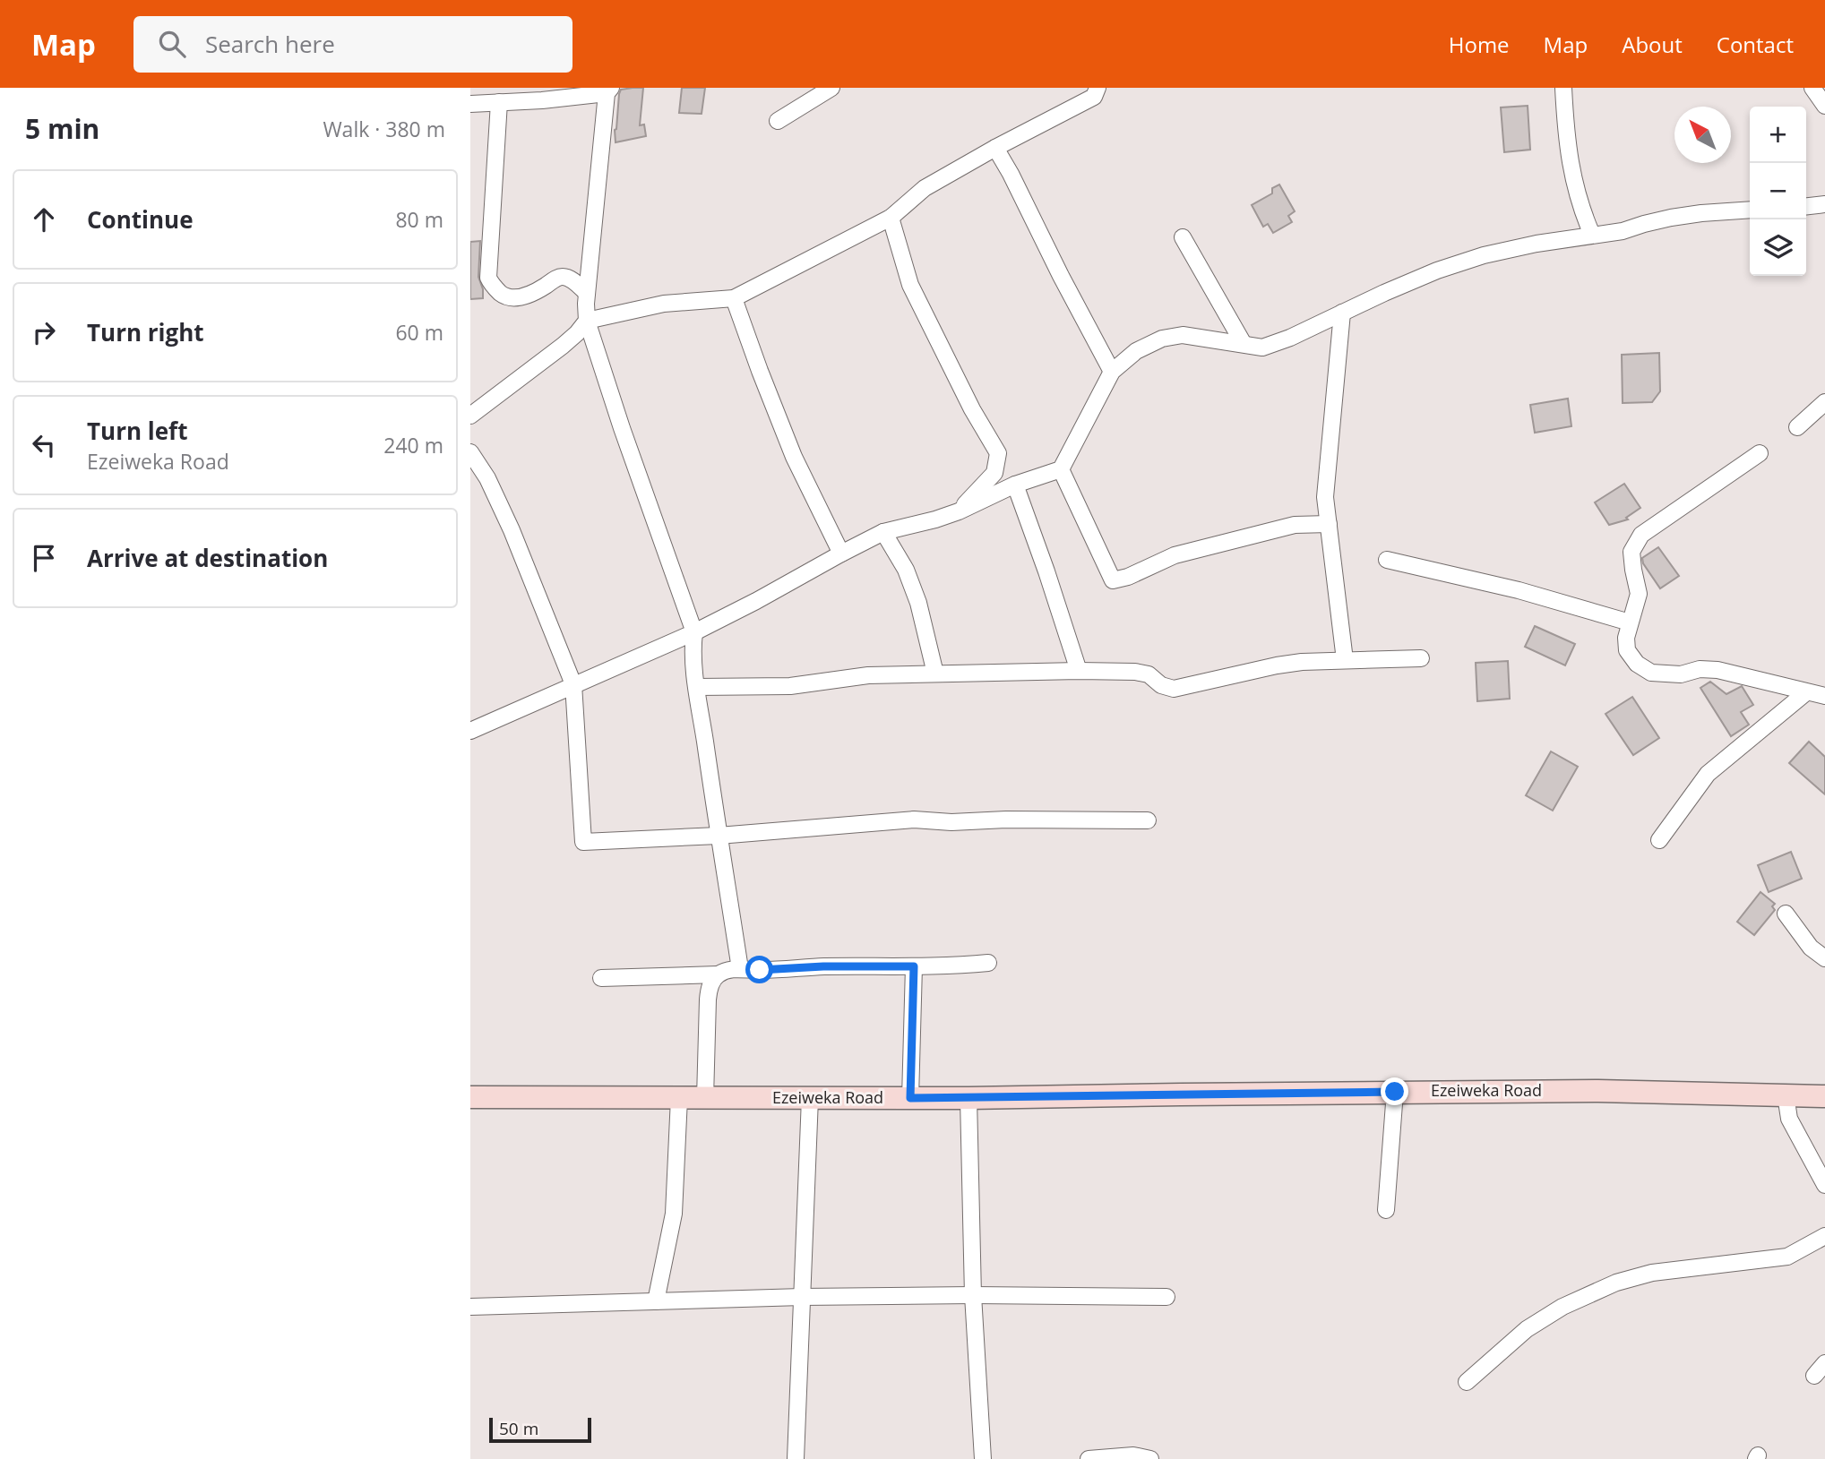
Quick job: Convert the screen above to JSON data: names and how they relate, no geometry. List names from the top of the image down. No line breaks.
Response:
{"streets":{"main road":["Ezeiweka Road"]},"scale_bar":"50 m","north":"top left","page":{"header":"Map","search":"Search here","nav":["Home","Map","About","Contact"],"heading":["5 min","Walk · 380 m"],"map_buttons":["+","−"],"list":[["Continue","80 m"],["Turn right","60 m"],["Turn left","Ezeiweka Road","240 m"],"Arrive at destination"],"scale":"50 m"}}
